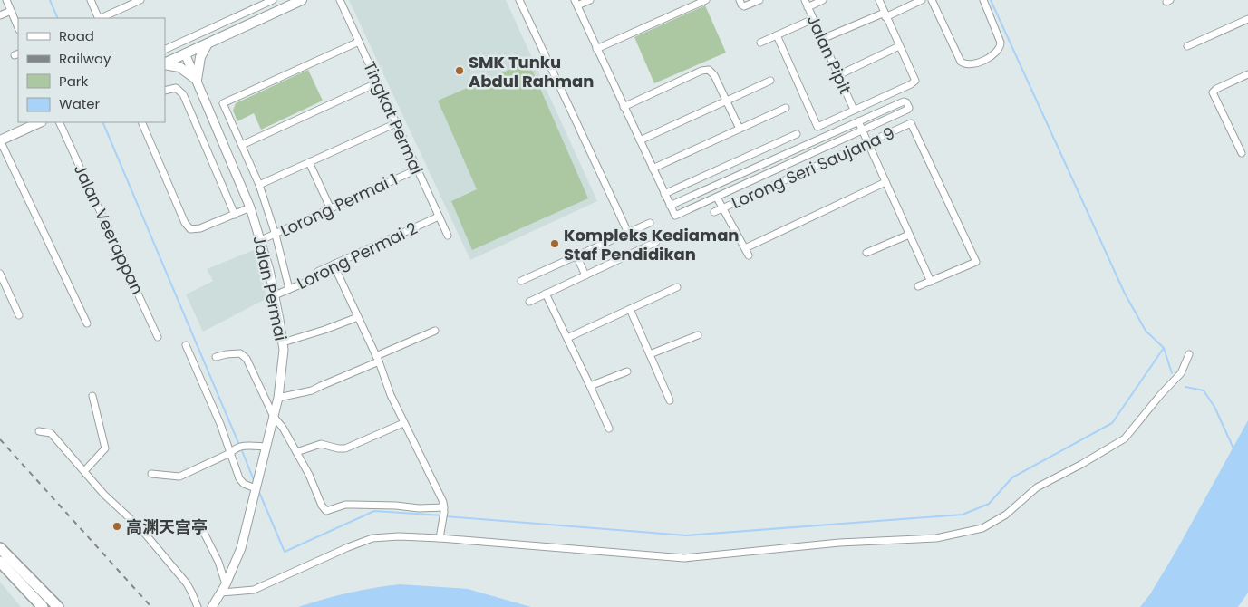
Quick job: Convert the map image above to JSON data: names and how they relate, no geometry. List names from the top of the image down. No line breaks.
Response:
{"streets":{"street":["Jalan Pipit","Tingkat Permai","Lorong Seri Saujana 9","Lorong Permai 1","Jalan Veerappan","Lorong Permai 2","Jalan Permai"]},"crossings":[["Tingkat Permai","Lorong Permai 1"],["Tingkat Permai","Lorong Permai 2"],["Lorong Permai 1","Jalan Permai"],["Lorong Permai 2","Jalan Permai"]],"places":["SMK Tunku Abdul Rahman","Kompleks Kediaman Staf Pendidikan","高渊天宫亭"],"legend":["Road","Railway","Park","Water"]}
